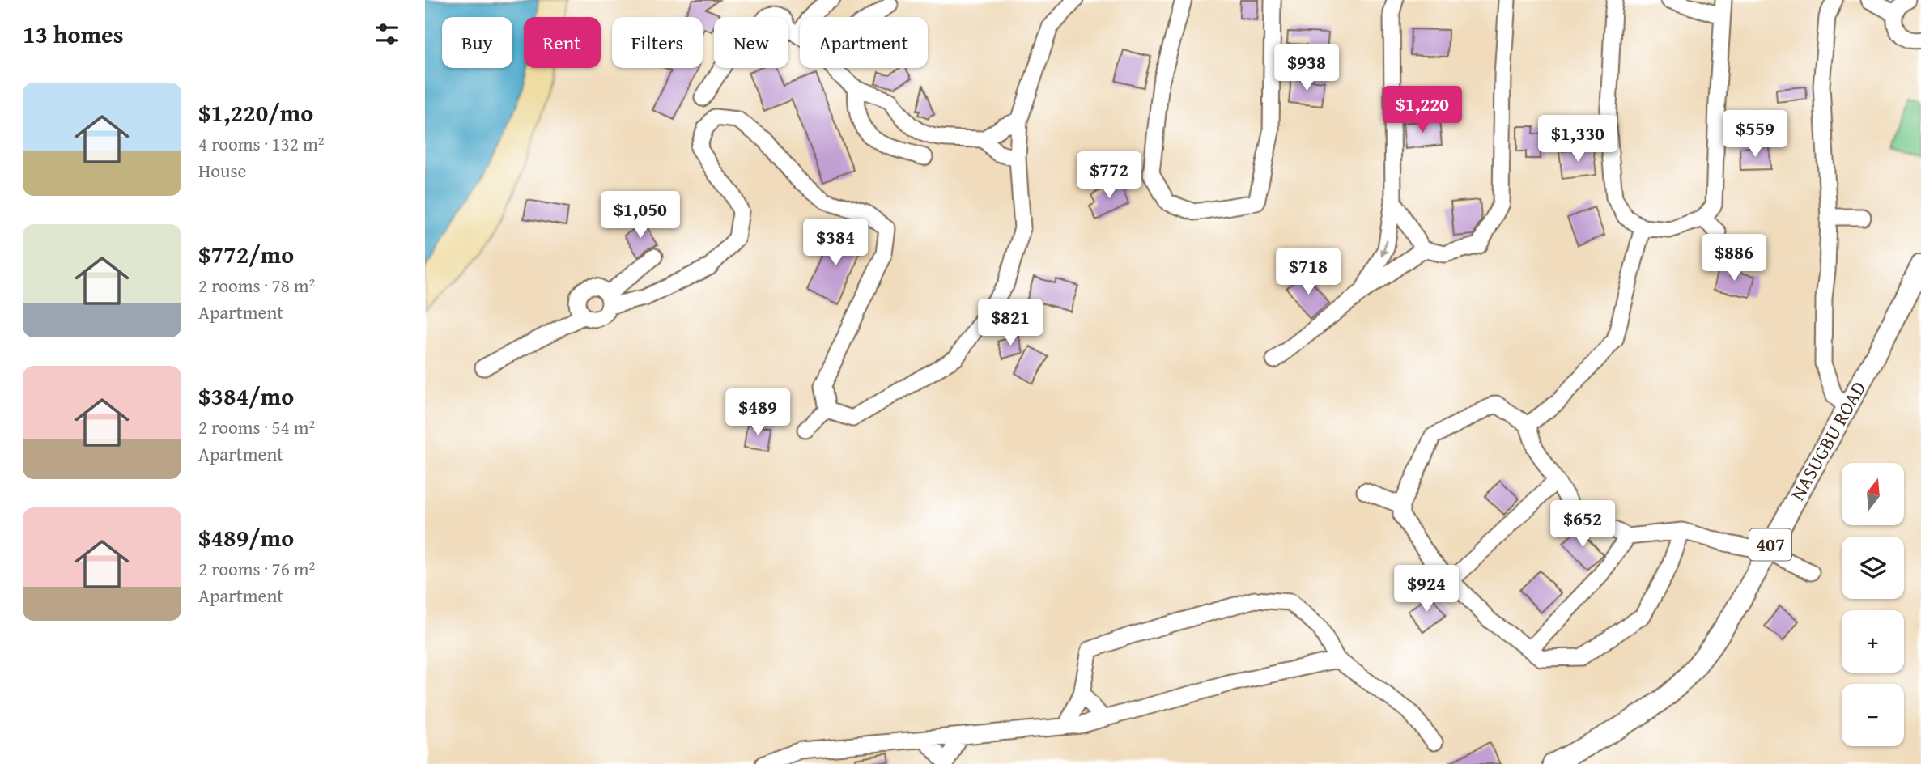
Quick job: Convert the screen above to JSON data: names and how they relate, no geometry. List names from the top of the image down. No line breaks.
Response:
{"streets":{"main road":["NASUGBU ROAD","407"]},"north":"top","page":{"heading":"13 homes","chip":["Buy","Rent","Filters","New","Apartment"],"price":["$938","$1,220","$559","$1,330","$772","$1,050","$384","$886","$718","$821","$489","$652","$924"],"list":[{"name":"$1,220/mo","note":"4 rooms · 132 m² · House"},{"name":"$772/mo","note":"2 rooms · 78 m² · Apartment"},{"name":"$384/mo","note":"2 rooms · 54 m² · Apartment"},{"name":"$489/mo","note":"2 rooms · 76 m² · Apartment"}],"map_buttons":["+","−"]}}
